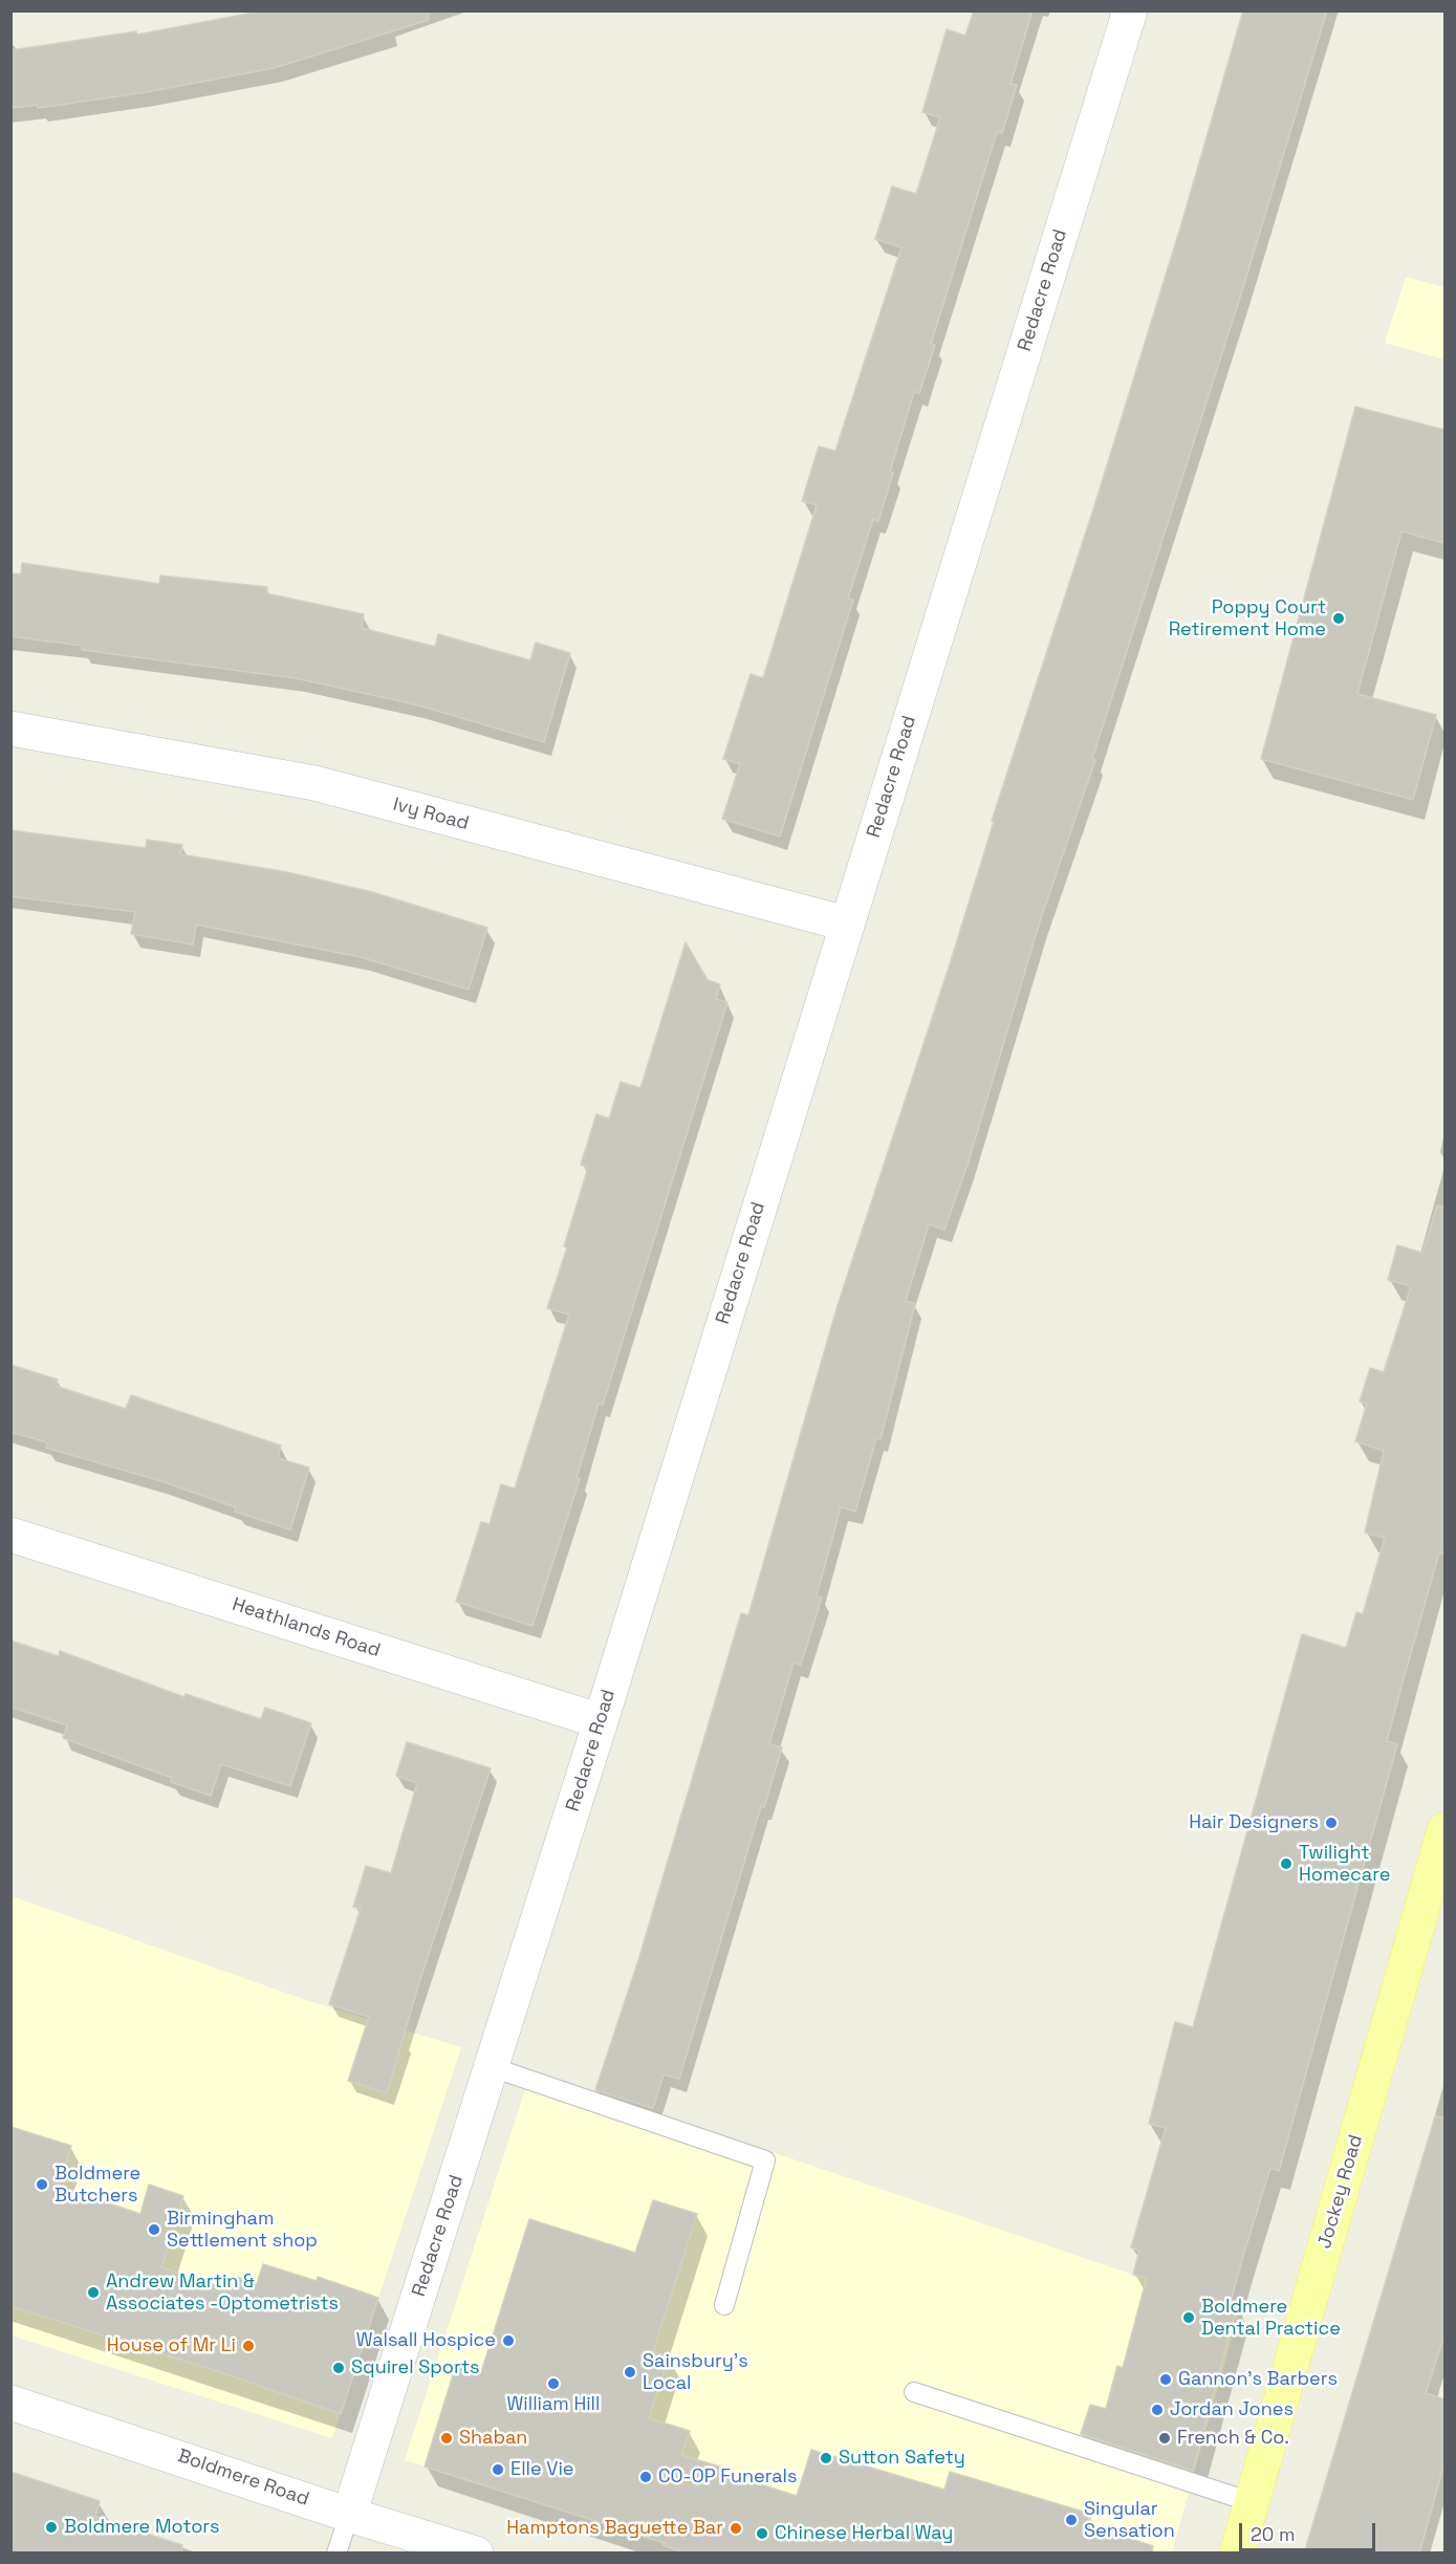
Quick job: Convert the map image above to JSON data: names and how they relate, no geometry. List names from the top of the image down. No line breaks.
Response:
{"streets":{"main road":["Jockey Road"],"street":["Redacre Road","Ivy Road","Heathlands Road","Boldmere Road"]},"crossings":[["Redacre Road","Ivy Road"],["Redacre Road","Heathlands Road"],["Redacre Road","Boldmere Road"]],"places":["Poppy Court Retirement Home","Hair Designers","Twilight Homecare","Boldmere Butchers","Birmingham Settlement shop","Andrew Martin & Associates -Optometrists","Boldmere Dental Practice","Walsall Hospice","House of Mr Li","Squirel Sports","Sainsbury's Local","Gannon's Barbers","William Hill","Jordan Jones","Shaban","French & Co.","Sutton Safety","Elle Vie","CO-OP Funerals","Singular Sensation","Boldmere Motors","Hamptons Baguette Bar","Chinese Herbal Way"],"scale_bar":"20 m"}
